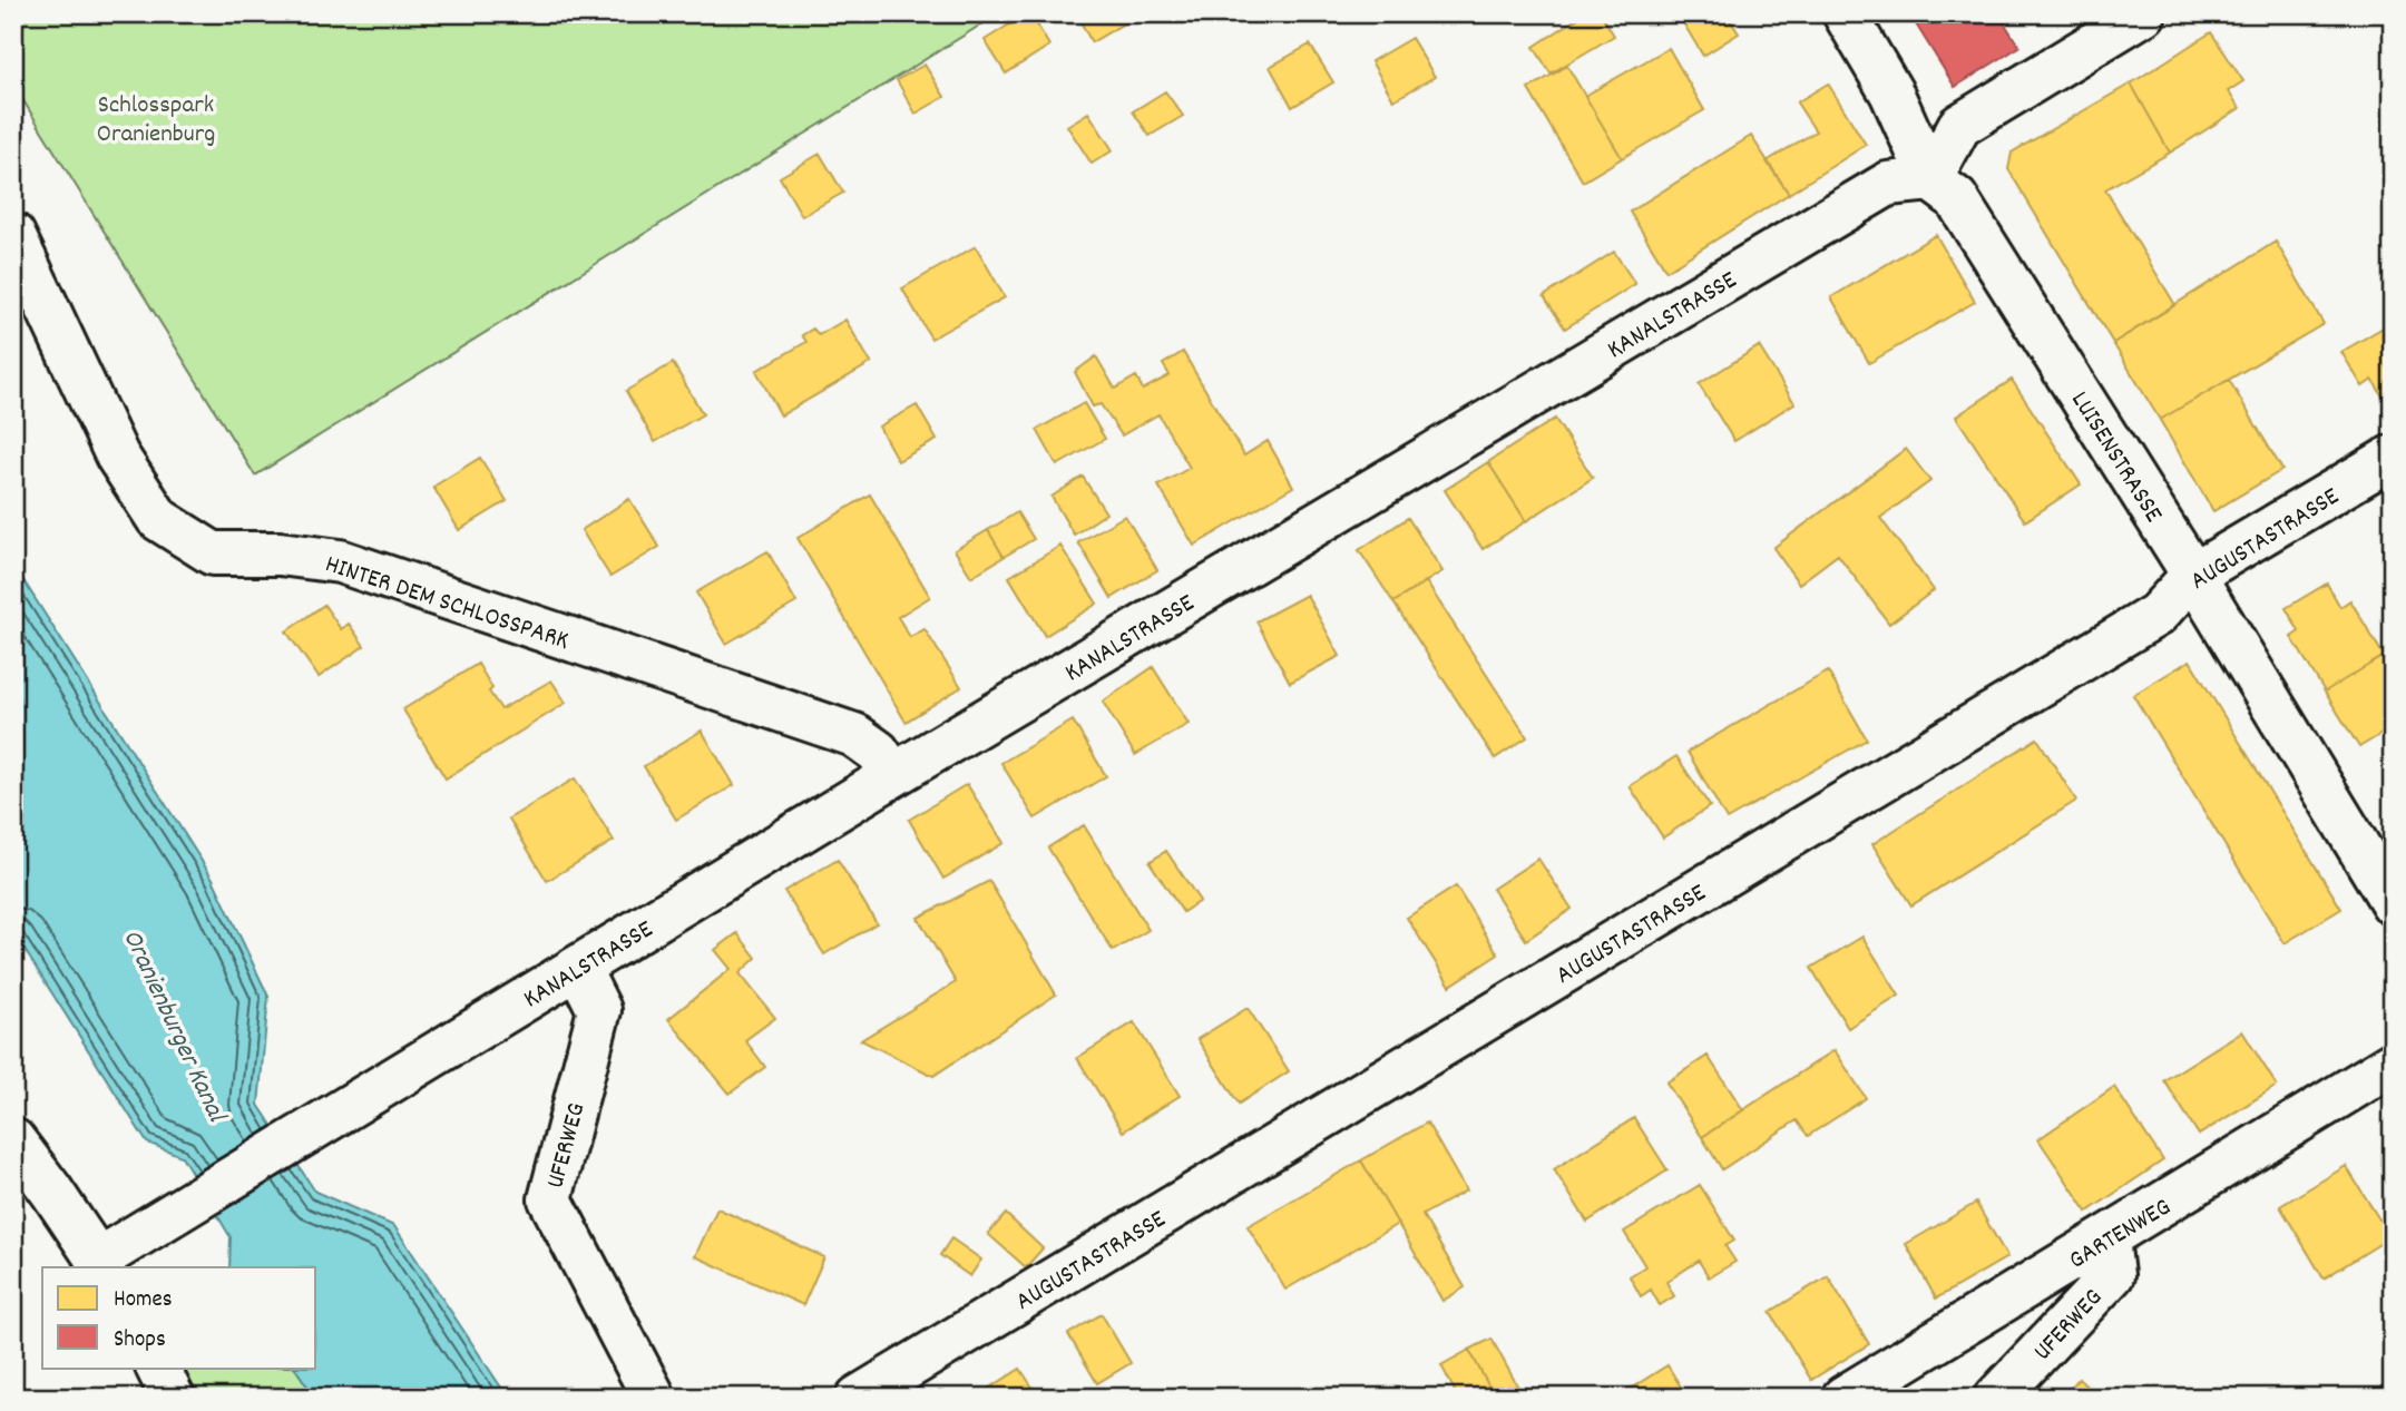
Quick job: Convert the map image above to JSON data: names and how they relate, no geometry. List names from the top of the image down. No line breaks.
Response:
{"streets":{"street":["KANALSTRASSE","LUISENSTRASSE","AUGUSTASTRASSE","HINTER DEM SCHLOSSPARK","UFERWEG","GARTENWEG"]},"crossings":[["KANALSTRASSE","LUISENSTRASSE"],["KANALSTRASSE","HINTER DEM SCHLOSSPARK"],["KANALSTRASSE","UFERWEG"],["LUISENSTRASSE","AUGUSTASTRASSE"],["UFERWEG","GARTENWEG"]],"water":["Oranienburger Kanal"],"parks":["Schlosspark Oranienburg"],"legend":["Homes","Shops"]}
